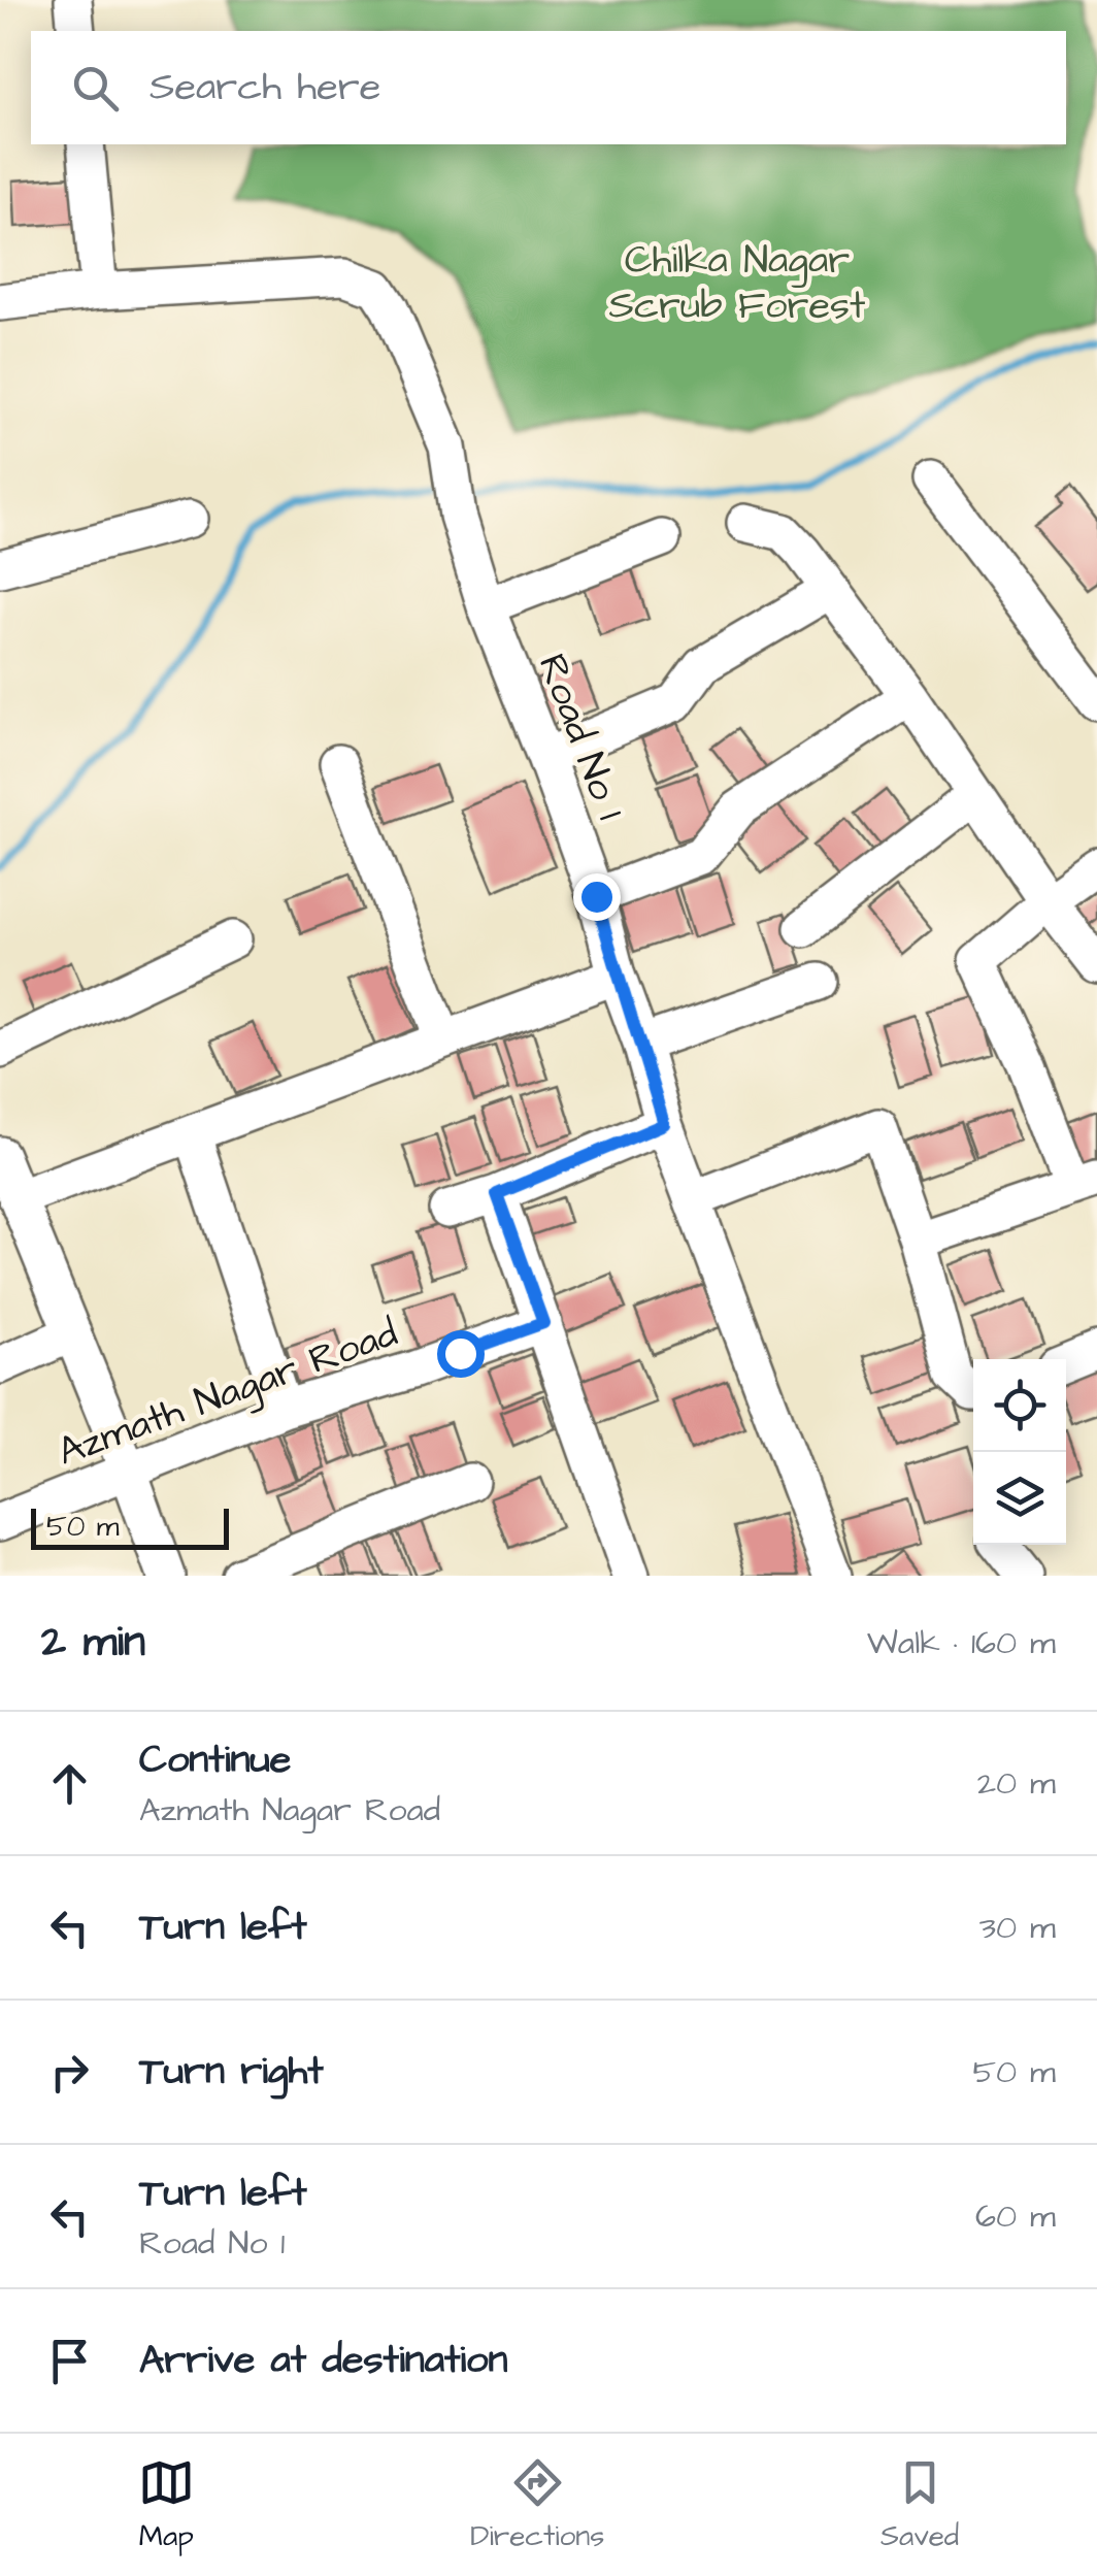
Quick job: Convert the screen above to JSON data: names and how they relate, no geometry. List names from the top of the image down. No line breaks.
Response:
{"streets":{"street":["Road No 1","Azmath Nagar Road"]},"parks":["Chilka Nagar Scrub Forest"],"scale_bar":"50 m","page":{"search":"Search here","scale":"50 m","heading":["2 min","Walk · 160 m"],"list":[["Continue","Azmath Nagar Road","20 m"],["Turn left","30 m"],["Turn right","50 m"],["Turn left","Road No 1","60 m"],"Arrive at destination"],"nav":["Map","Directions","Saved"]}}
